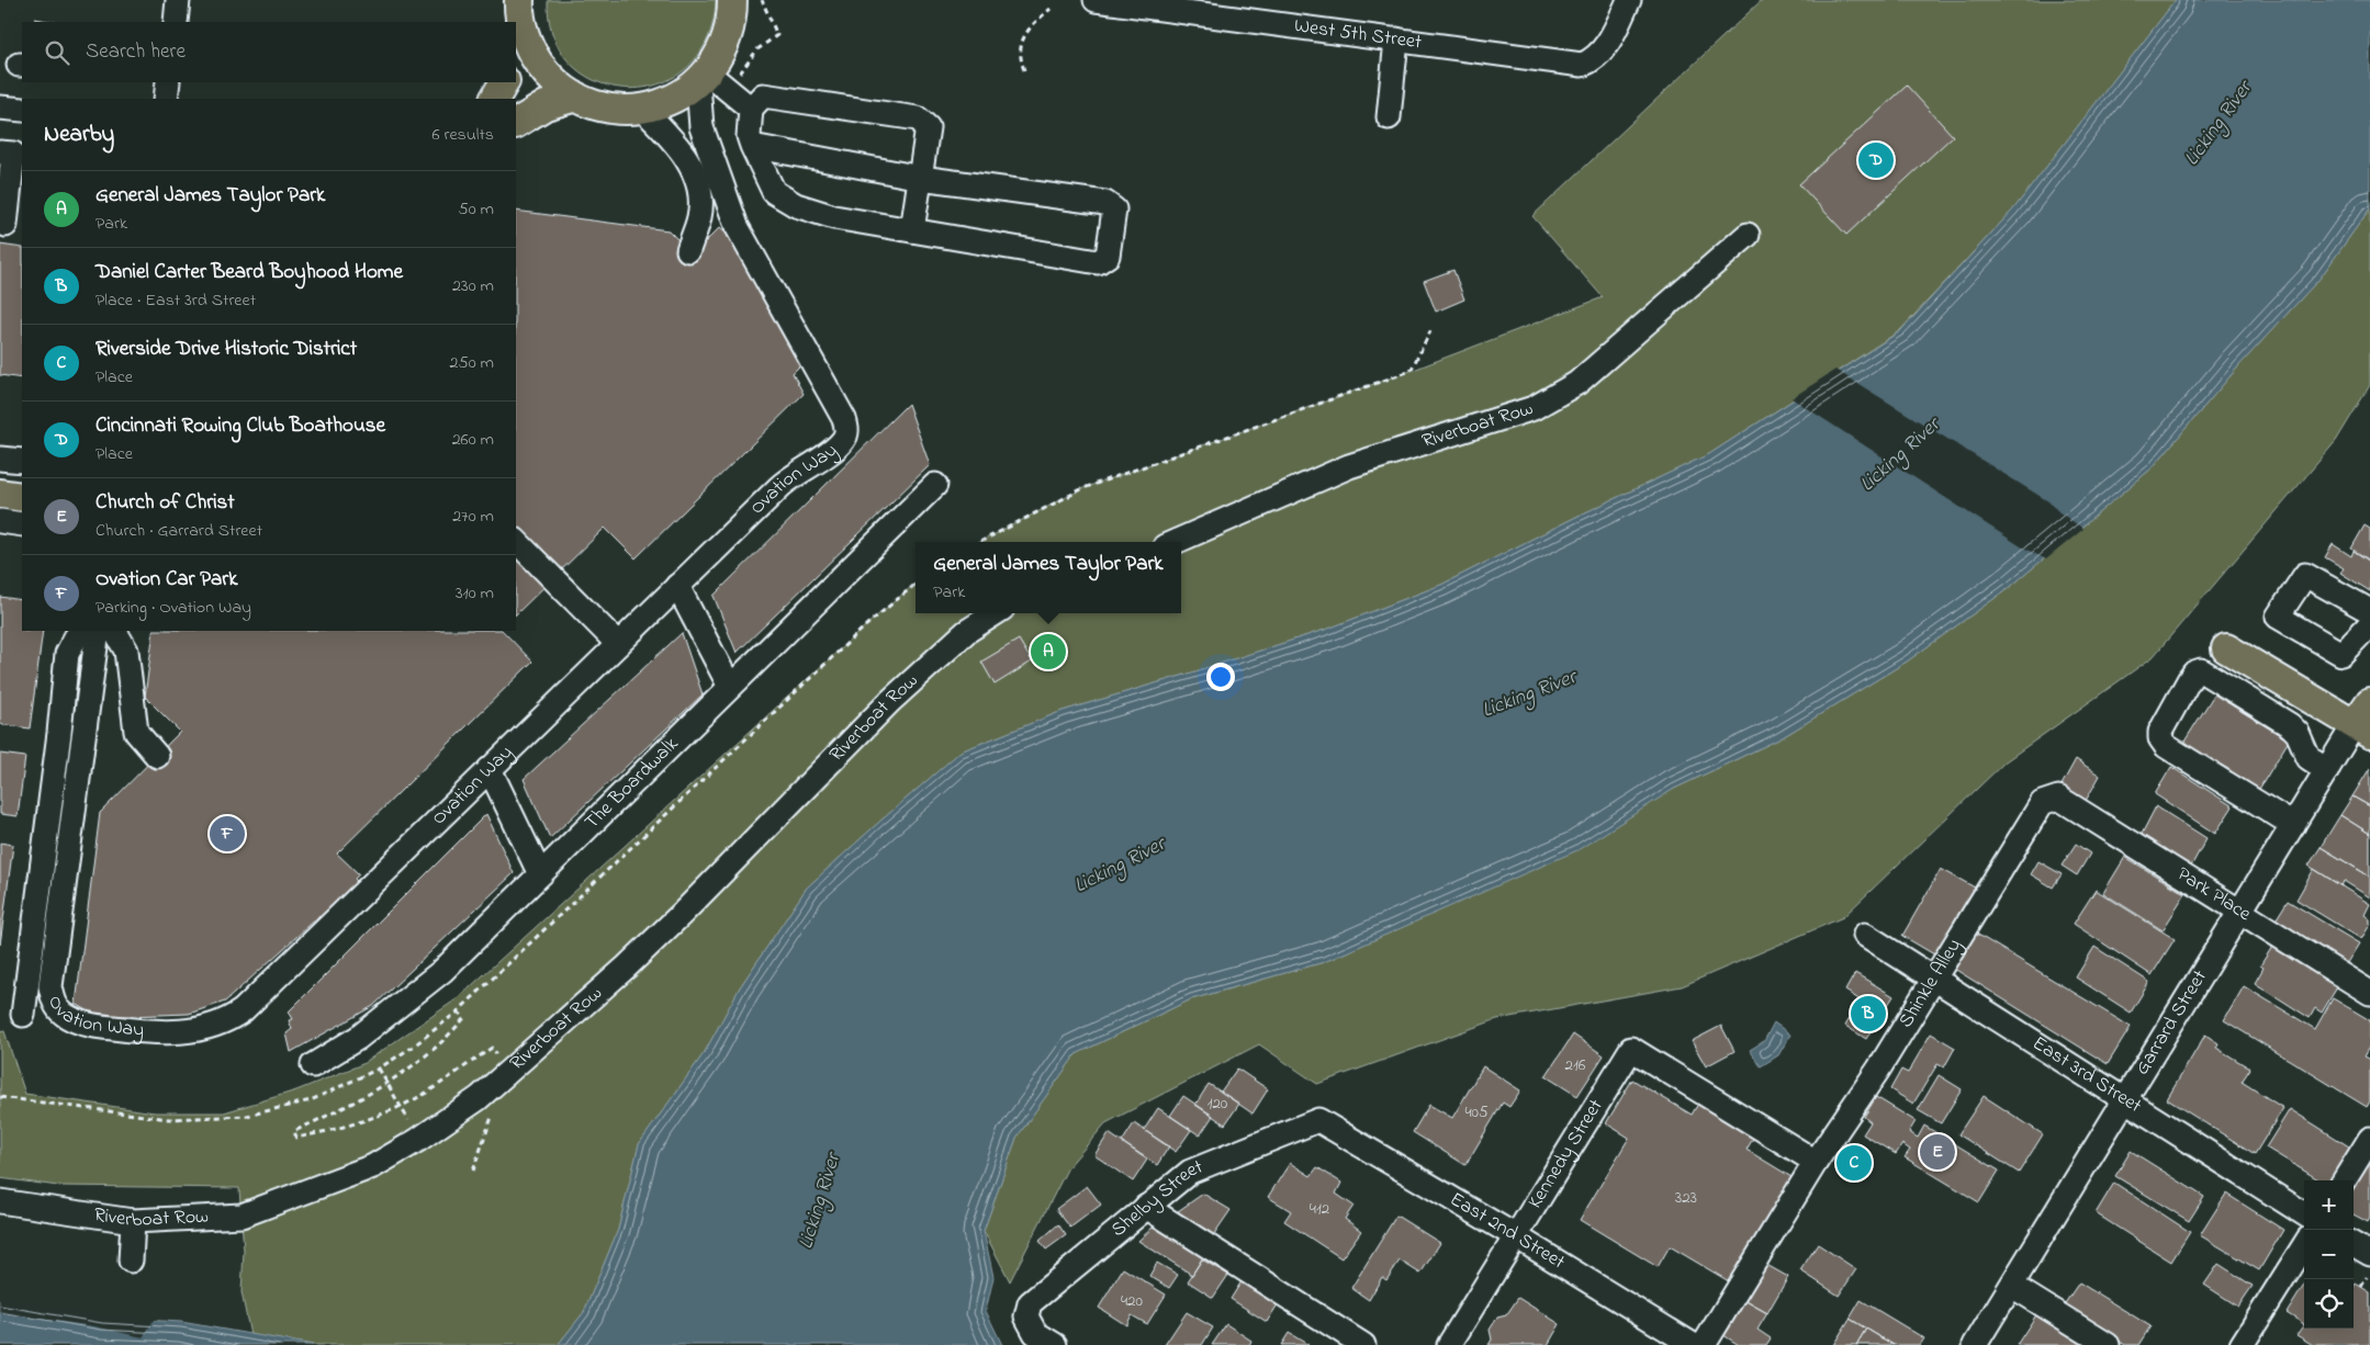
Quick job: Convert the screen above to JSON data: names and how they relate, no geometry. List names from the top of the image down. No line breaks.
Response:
{"streets":{"street":["West 5th Street","Riverboat Row","Ovation Way","The Boardwalk","Park Place","Shinkle Alley","Garrard Street","East 3rd Street","Kennedy Street","Shelby Street","East 2nd Street"]},"crossings":[["Park Place","Shinkle Alley"],["Park Place","Garrard Street"],["Shinkle Alley","East 3rd Street"],["Shinkle Alley","Kennedy Street"],["Garrard Street","East 3rd Street"],["Kennedy Street","East 2nd Street"],["Shelby Street","East 2nd Street"]],"water":["Licking River"],"house_numbers":["216","120","405","323","412","420"],"page":{"search":"Search here","heading":["Nearby","6 results"],"pins":["D","A","F","B","E","C"],"list":[{"mark":"A","name":"General James Taylor Park","note":"Park","value":"50 m"},{"mark":"B","name":"Daniel Carter Beard Boyhood Home","note":"Place · East 3rd Street","value":"230 m"},{"mark":"C","name":"Riverside Drive Historic District","note":"Place","value":"250 m"},{"mark":"D","name":"Cincinnati Rowing Club Boathouse","note":"Place","value":"260 m"},{"mark":"E","name":"Church of Christ","note":"Church · Garrard Street","value":"270 m"},{"mark":"F","name":"Ovation Car Park","note":"Parking · Ovation Way","value":"310 m"}],"popup":["General James Taylor Park","Park"],"map_buttons":["+","−"]}}
